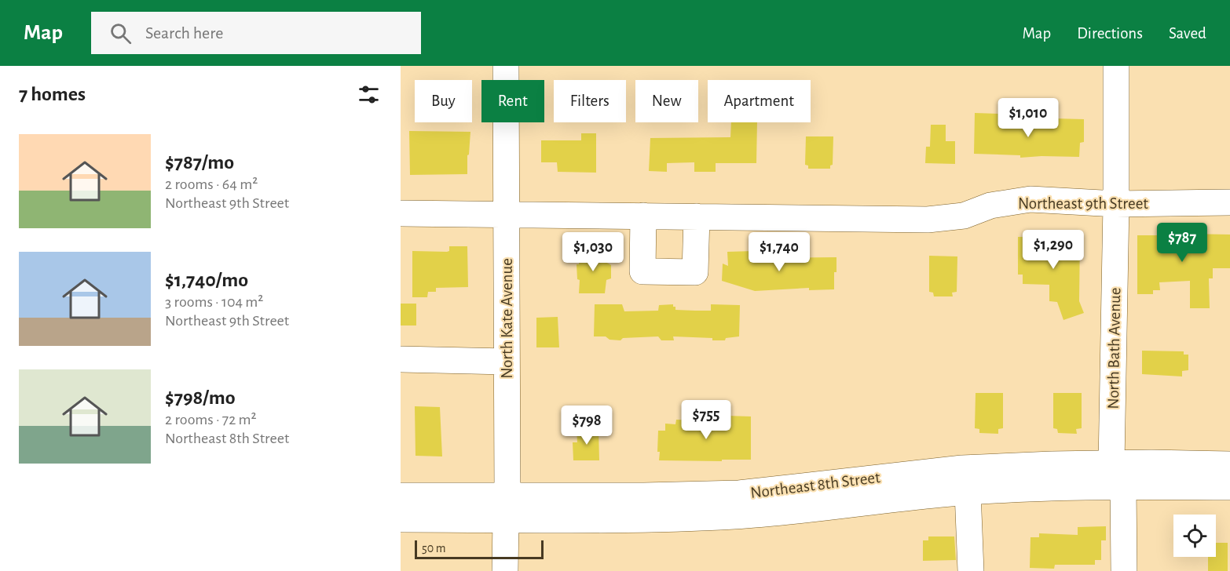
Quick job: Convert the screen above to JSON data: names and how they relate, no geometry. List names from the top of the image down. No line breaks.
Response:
{"streets":{"street":["Northeast 9th Street","North Kate Avenue","North Bath Avenue","Northeast 8th Street"]},"crossings":[["Northeast 9th Street","North Kate Avenue"],["Northeast 9th Street","North Bath Avenue"],["North Kate Avenue","Northeast 8th Street"],["North Bath Avenue","Northeast 8th Street"]],"scale_bar":"50 m","page":{"header":"Map","search":"Search here","nav":["Map","Directions","Saved"],"heading":"7 homes","chip":["Buy","Rent","Filters","New","Apartment"],"price":["$1,010","$787","$1,290","$1,030","$1,740","$755","$798"],"list":[{"name":"$787/mo","note":"2 rooms · 64 m² · Northeast 9th Street"},{"name":"$1,740/mo","note":"3 rooms · 104 m² · Northeast 9th Street"},{"name":"$798/mo","note":"2 rooms · 72 m² · Northeast 8th Street"}],"scale":"50 m"}}
